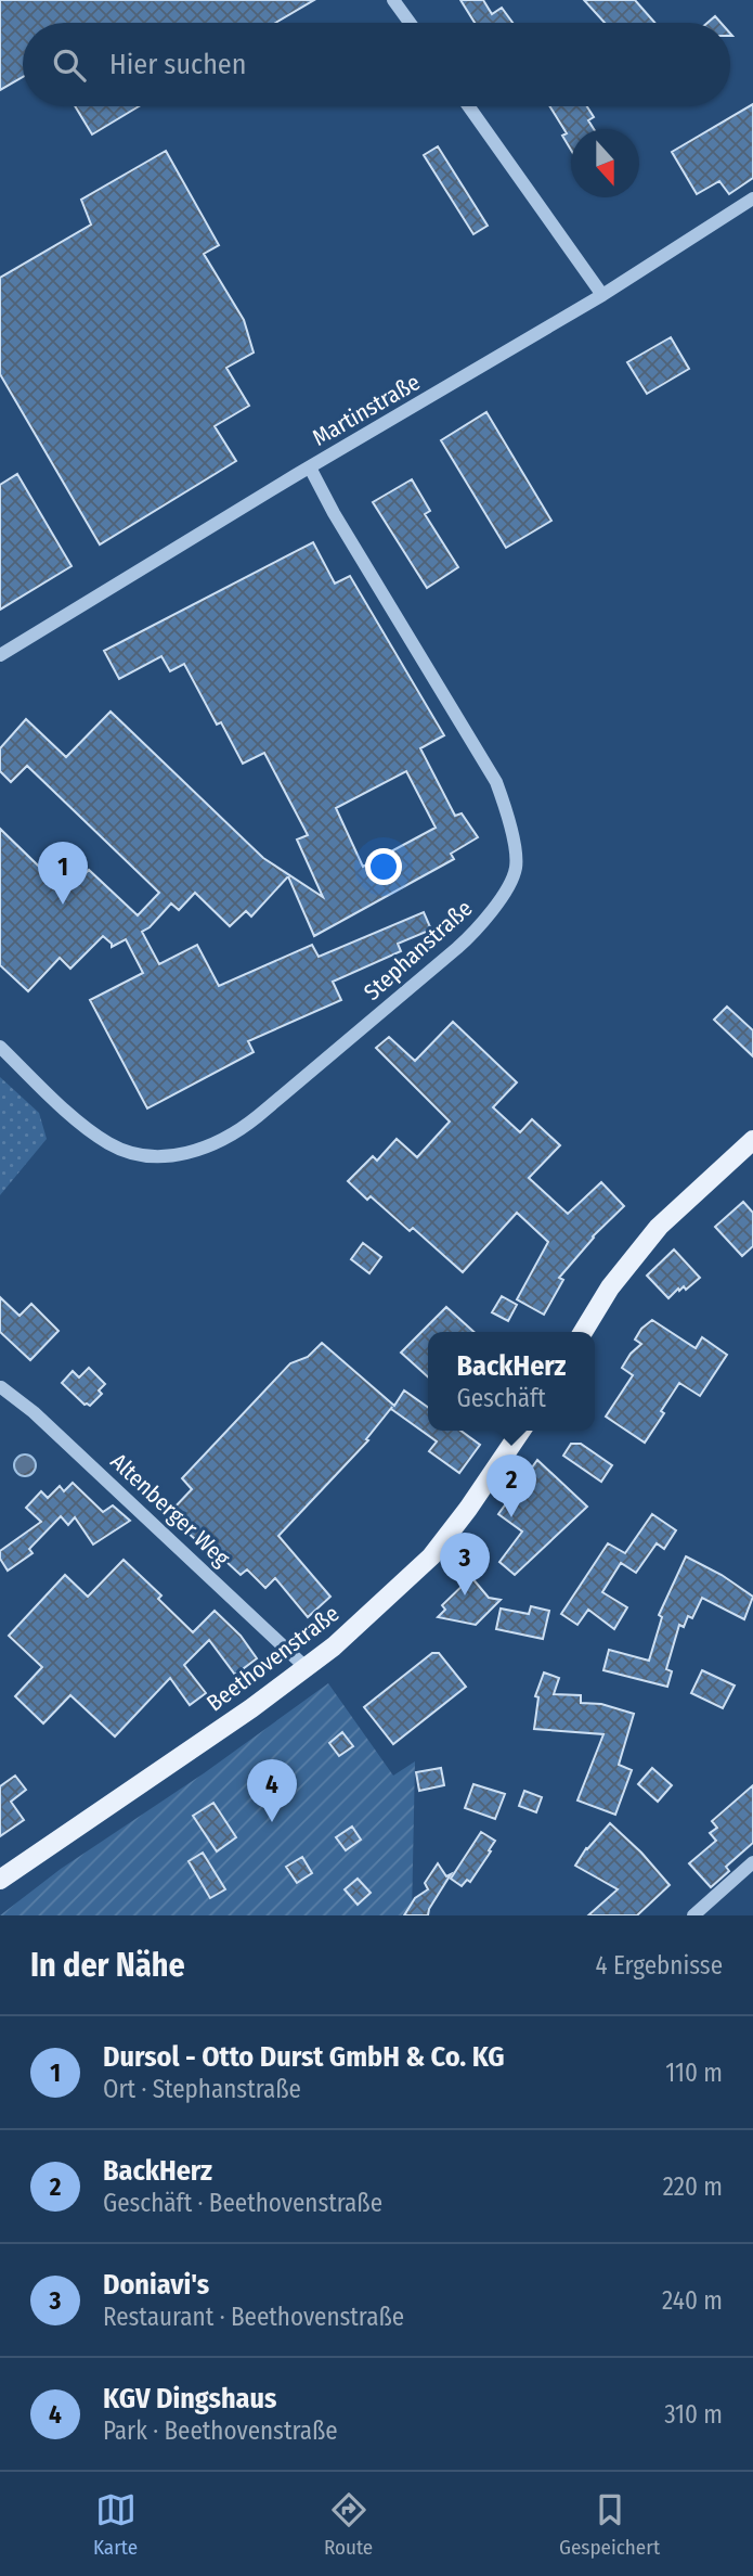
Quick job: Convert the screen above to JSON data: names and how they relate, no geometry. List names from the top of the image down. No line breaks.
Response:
{"streets":{"main road":["Beethovenstraße"],"street":["Martinstraße","Stephanstraße","Altenberger Weg"]},"crossings":[["Martinstraße","Stephanstraße"],["Altenberger Weg","Beethovenstraße"]],"north":"bottom","page":{"search":"Hier suchen","pins":["1","2","3","4"],"popup":["BackHerz","Geschäft"],"heading":["In der Nähe","4 Ergebnisse"],"list":[{"mark":"1","name":"Dursol - Otto Durst GmbH & Co. KG","note":"Ort · Stephanstraße","value":"110 m"},{"mark":"2","name":"BackHerz","note":"Geschäft · Beethovenstraße","value":"220 m"},{"mark":"3","name":"Doniavi's","note":"Restaurant · Beethovenstraße","value":"240 m"},{"mark":"4","name":"KGV Dingshaus","note":"Park · Beethovenstraße","value":"310 m"}],"nav":["Karte","Route","Gespeichert"]}}
